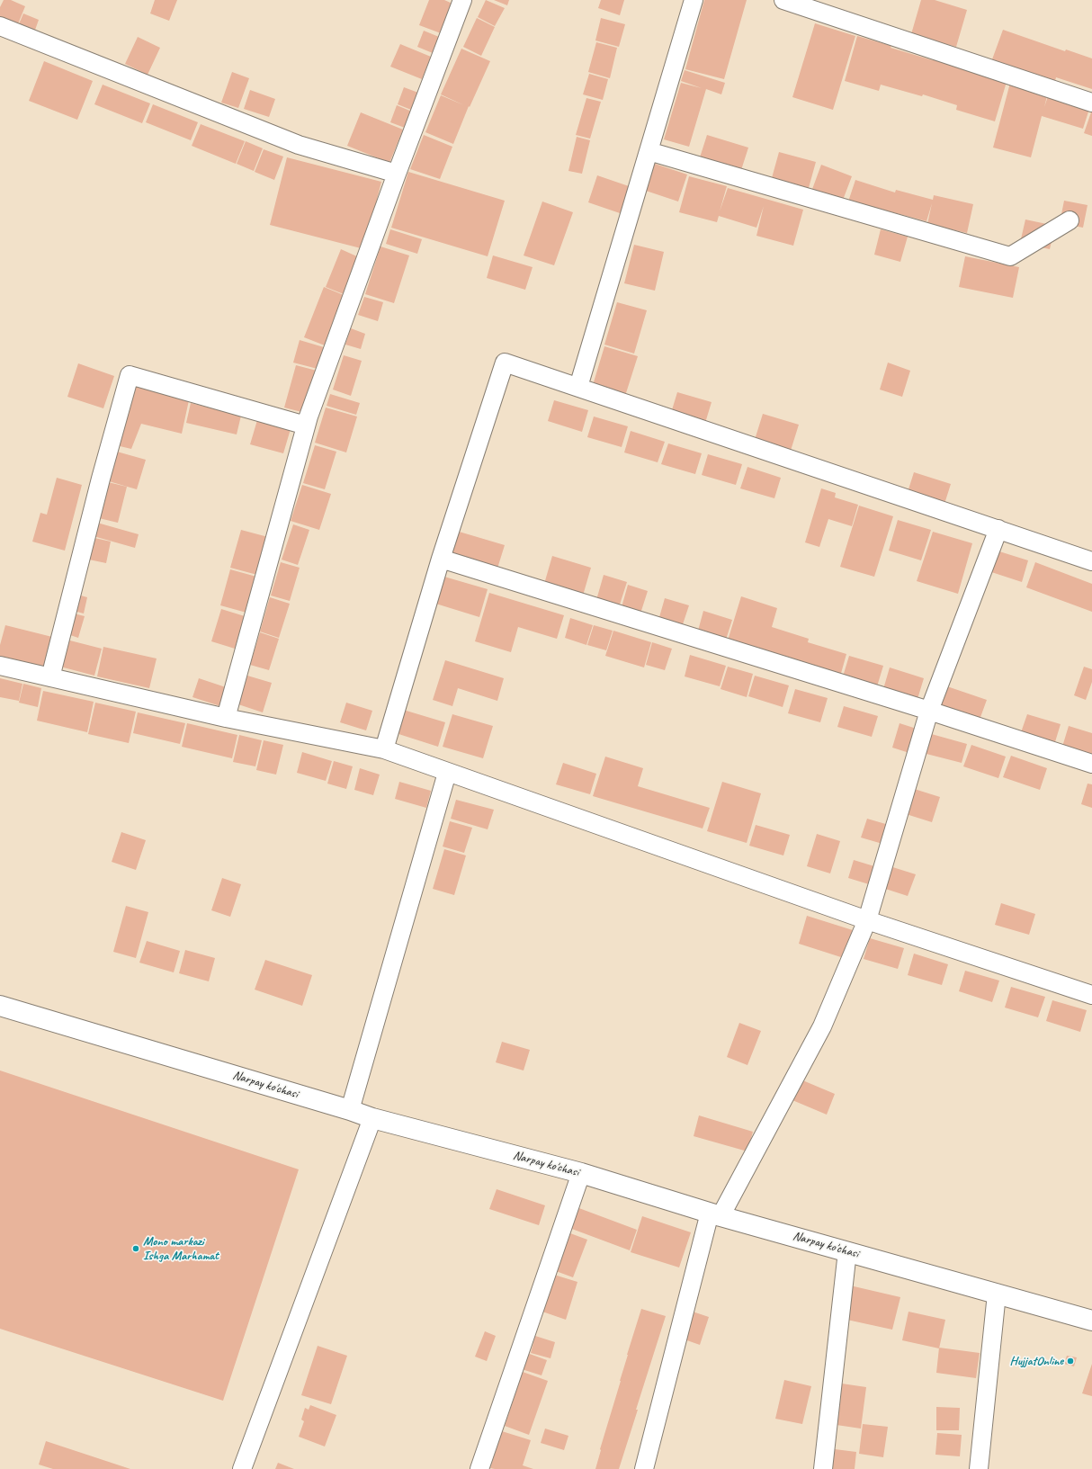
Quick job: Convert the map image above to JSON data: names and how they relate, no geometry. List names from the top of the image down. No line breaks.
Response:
{"streets":{"main road":["Narpay ko'chasi"]},"places":["Mono markazi Ishga Marhamat","HujjatOnline"]}
